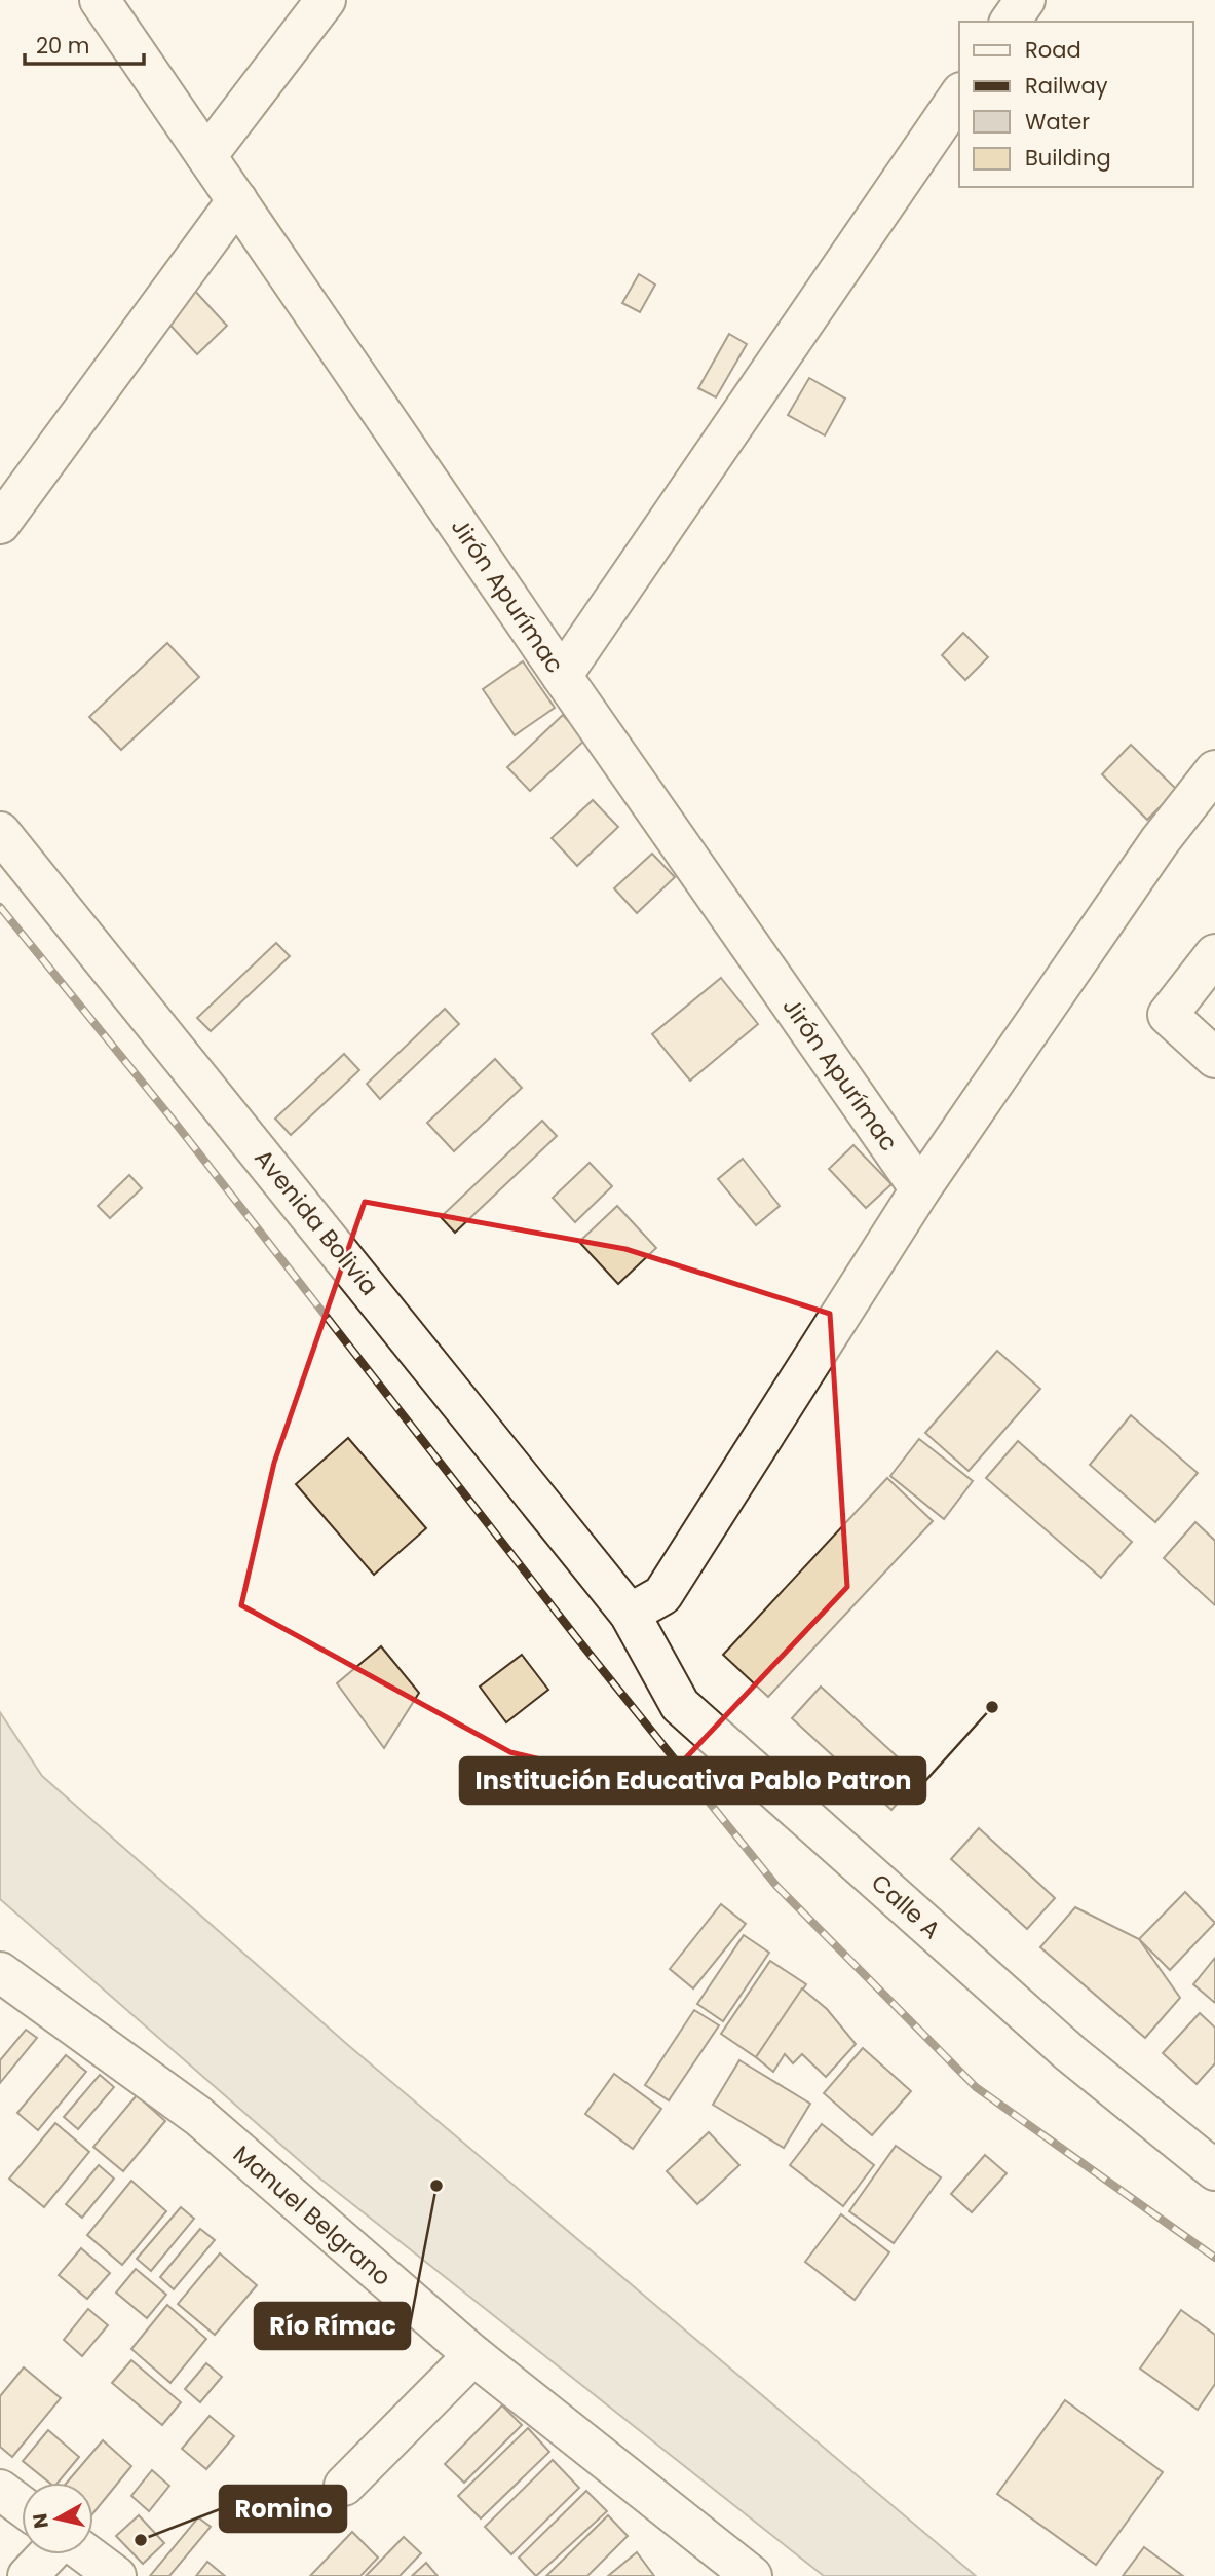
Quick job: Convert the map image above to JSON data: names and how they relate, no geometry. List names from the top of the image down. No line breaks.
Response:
{"streets":{"main road":["Jirón Apurímac","Avenida Bolivia","Calle A","Manuel Belgrano"]},"crossings":[["Avenida Bolivia","Calle A"]],"places":["Institución Educativa Pablo Patron","Río Rímac","Romino"],"legend":["Road","Railway","Water","Building"],"scale_bar":"20 m","north":"left"}
